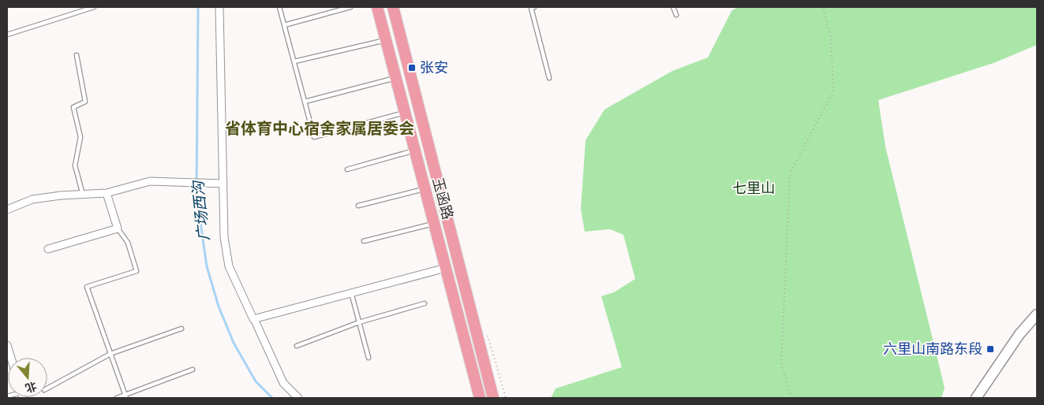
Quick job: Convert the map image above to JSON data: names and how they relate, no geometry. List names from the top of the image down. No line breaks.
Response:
{"streets":{"main road":["玉函路"]},"districts":["省体育中心宿舍家属居委会"],"water":["广场西沟"],"parks":["七里山"],"places":{"transit":["张安","六里山南路东段"]},"north":"bottom"}
